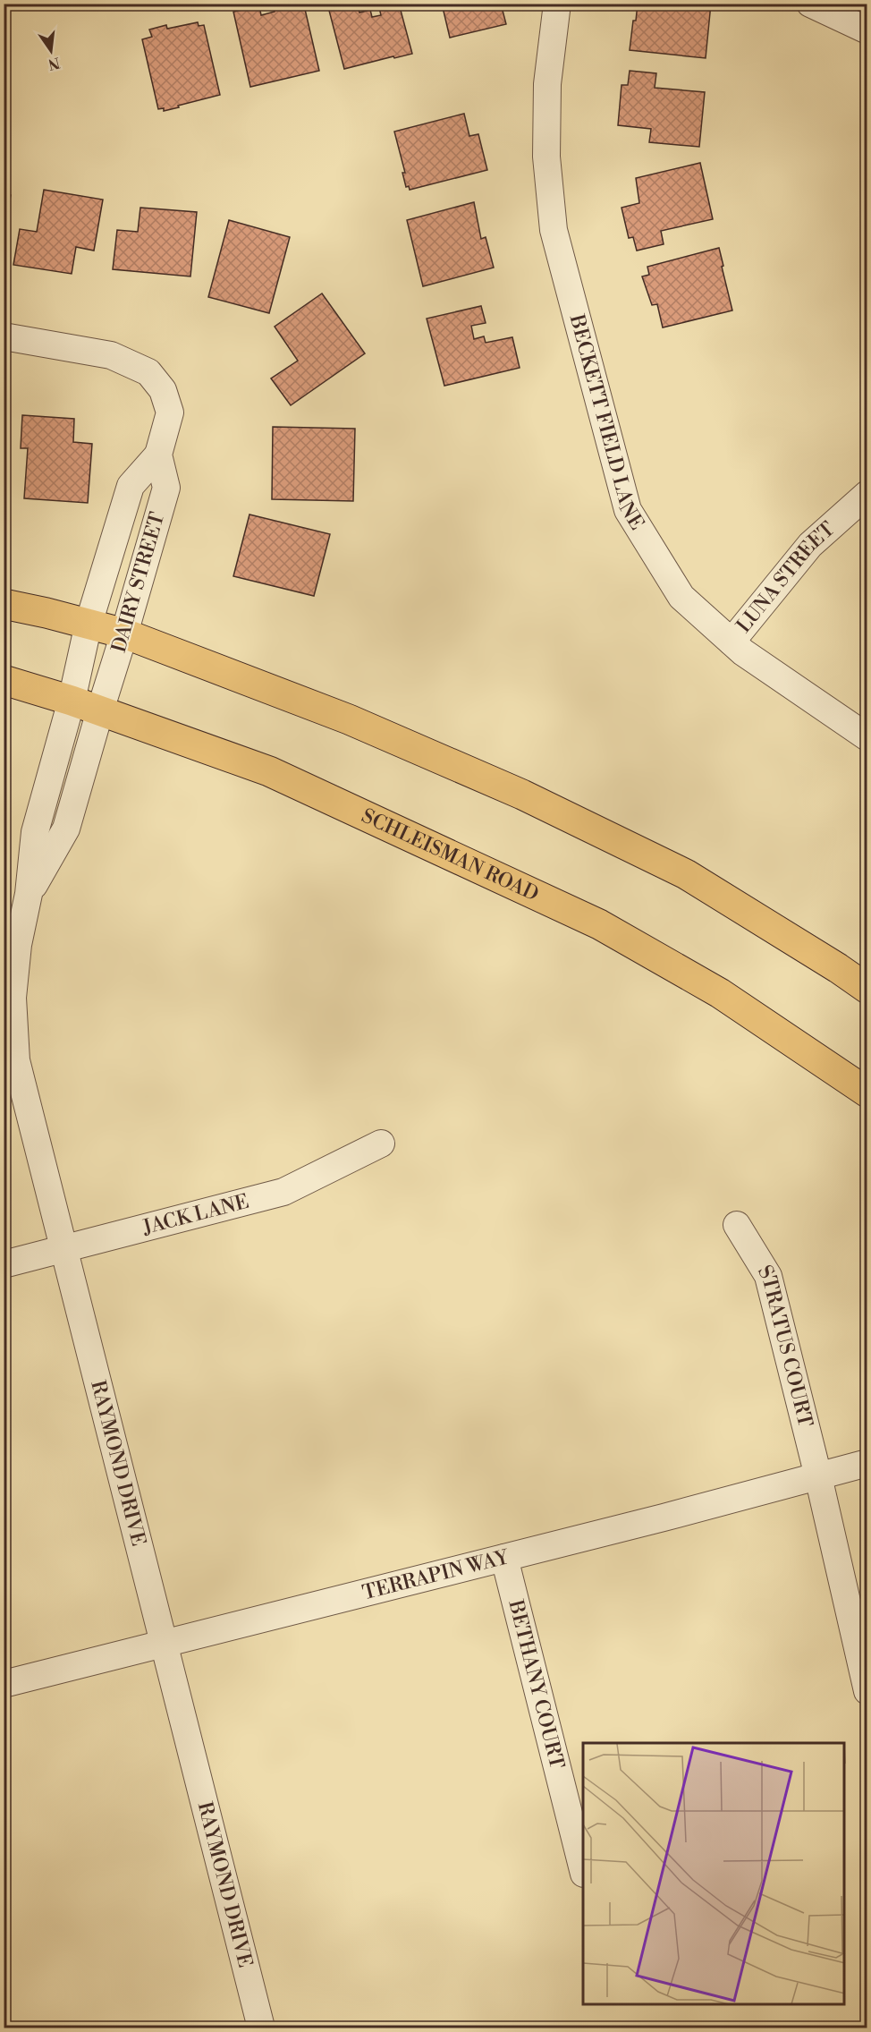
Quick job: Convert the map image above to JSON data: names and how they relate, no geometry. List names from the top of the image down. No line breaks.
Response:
{"streets":{"main road":["SCHLEISMAN ROAD"],"street":["BECKETT FIELD LANE","LUNA STREET","DAIRY STREET","JACK LANE","STRATUS COURT","RAYMOND DRIVE","TERRAPIN WAY","BETHANY COURT"]},"crossings":[["BECKETT FIELD LANE","LUNA STREET"],["DAIRY STREET","SCHLEISMAN ROAD"],["DAIRY STREET","RAYMOND DRIVE"],["SCHLEISMAN ROAD","RAYMOND DRIVE"],["JACK LANE","RAYMOND DRIVE"],["STRATUS COURT","TERRAPIN WAY"],["RAYMOND DRIVE","TERRAPIN WAY"],["TERRAPIN WAY","BETHANY COURT"]],"north":"bottom"}
